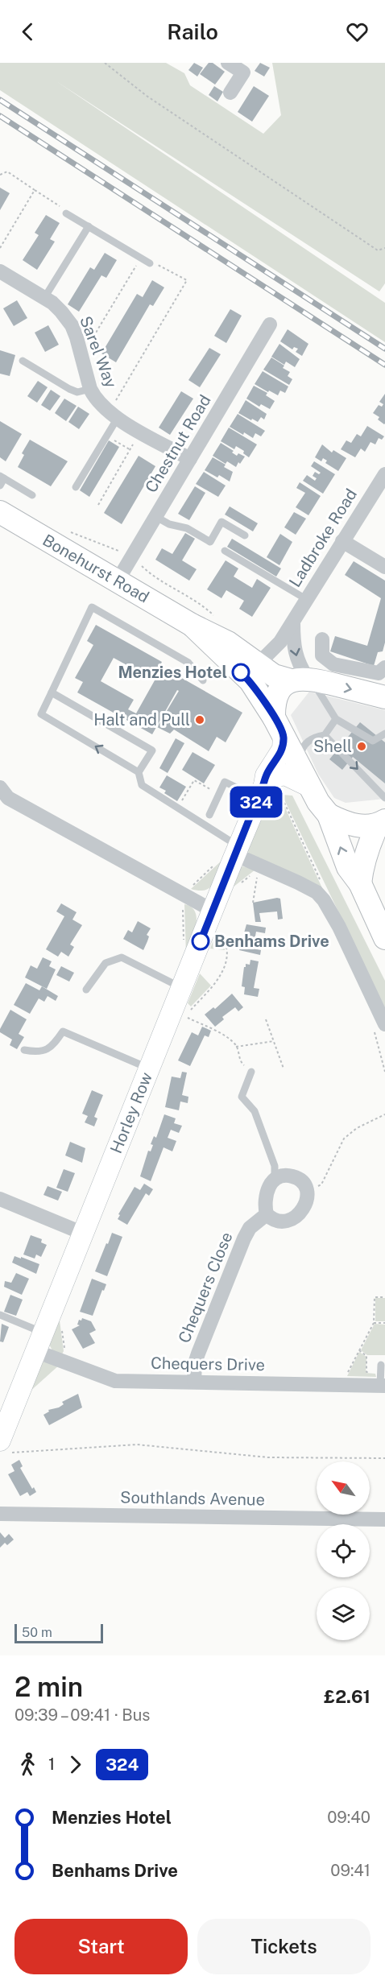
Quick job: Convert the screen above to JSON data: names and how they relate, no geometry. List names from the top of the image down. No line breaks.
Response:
{"streets":{"main road":["Bonehurst Road"],"street":["Sarel Way","Chestnut Road","Ladbroke Road","Horley Row","Chequers Close","Chequers Drive","Southlands Avenue"]},"crossings":[["Sarel Way","Chestnut Road"],["Chestnut Road","Bonehurst Road"],["Ladbroke Road","Bonehurst Road"],["Bonehurst Road","Horley Row"],["Horley Row","Chequers Drive"],["Chequers Close","Chequers Drive"]],"places":["Menzies Hotel","Halt and Pull","Shell","Benhams Drive"],"lines":["bus line 324"],"scale_bar":"50 m","north":"top left","page":{"header":"Railo","on_map":"324","scale":"50 m","heading":["2 min","09:39 – 09:41 · Bus","£2.61"],"legs":["1","324"],"list":[{"name":"Menzies Hotel","value":"09:40"},{"name":"Benhams Drive","value":"09:41"}],"buttons":["Start","Tickets"]}}
